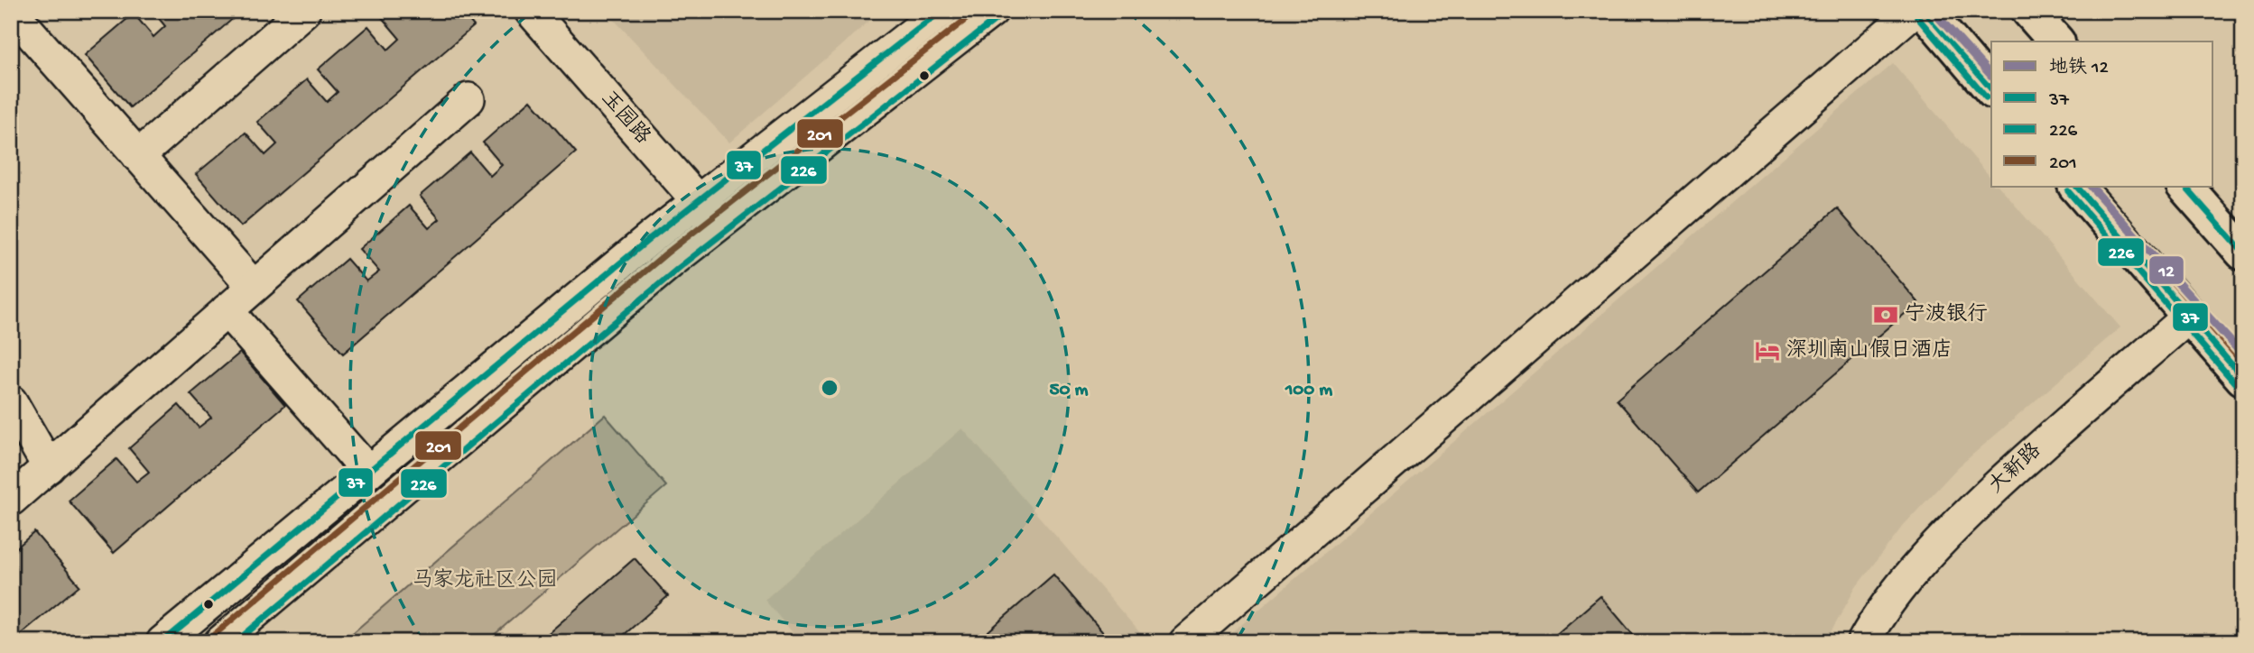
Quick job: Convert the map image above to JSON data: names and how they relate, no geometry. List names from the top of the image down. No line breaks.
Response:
{"streets":{"street":["玉园路","大新路"]},"parks":["马家龙社区公园"],"places":{"bank":["宁波银行"],"hotel":["深圳南山假日酒店"]},"lines":["metro line 12","transit line 37","transit line 201","transit line 226"],"legend":["地铁 12","37","226","201"],"rings":["50 m","100 m"]}
